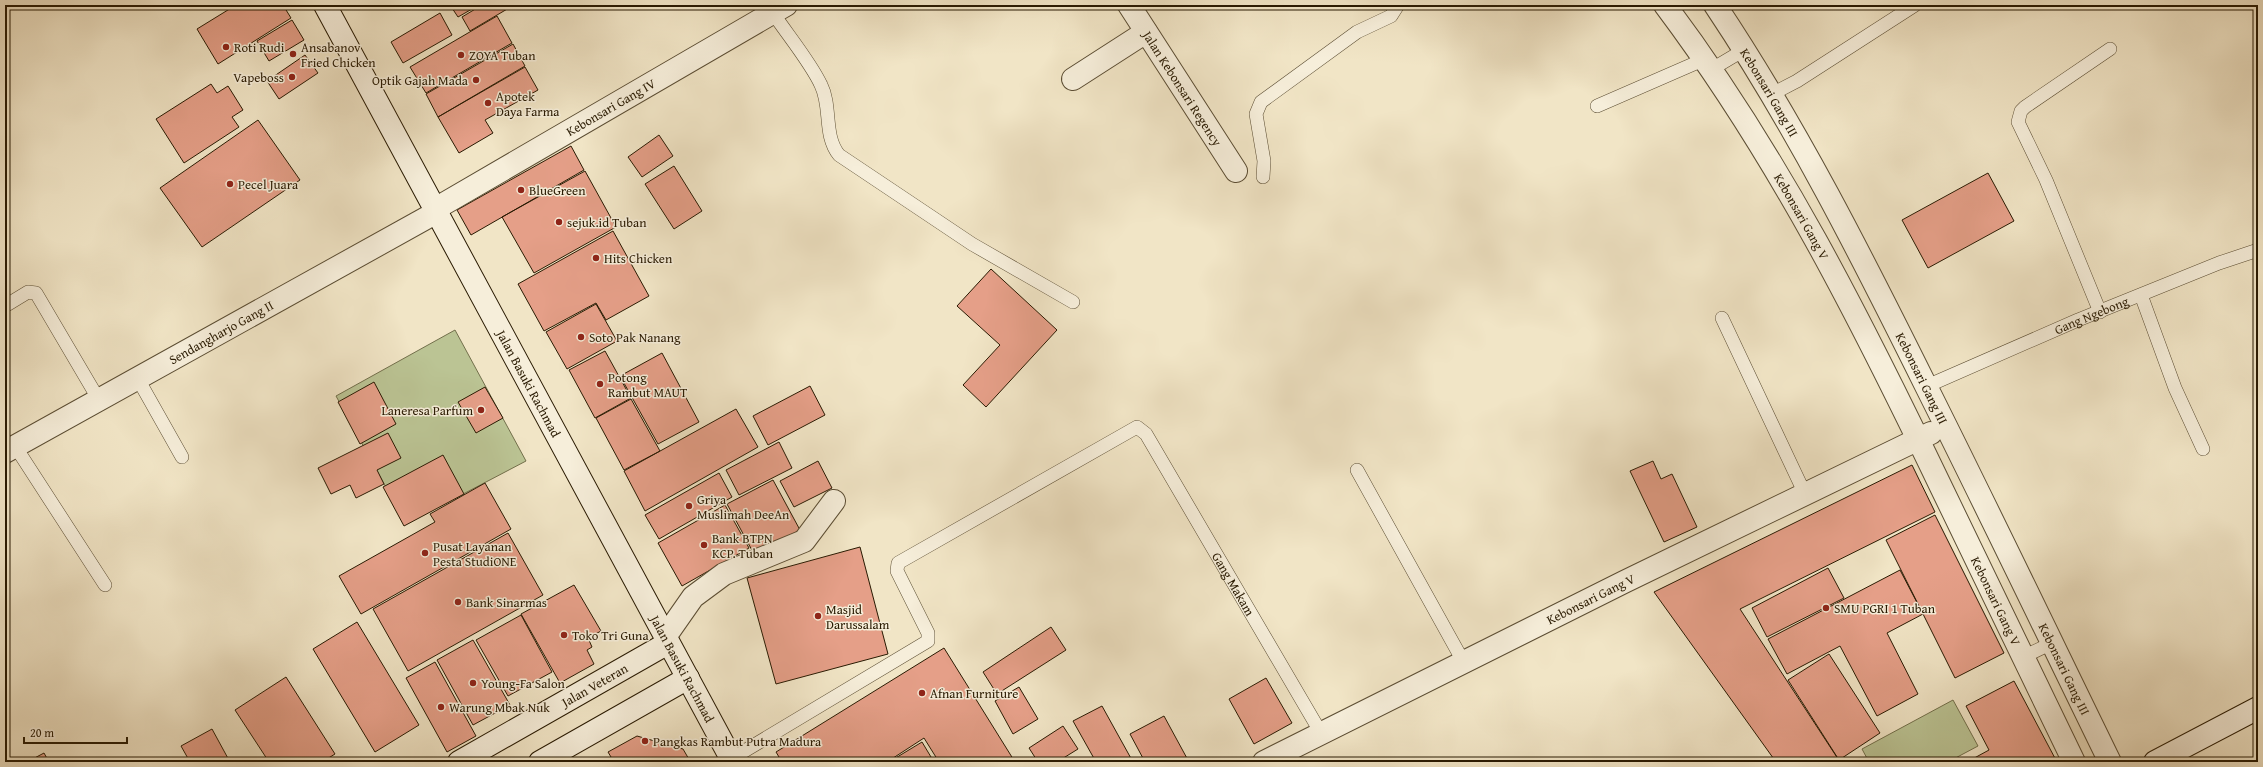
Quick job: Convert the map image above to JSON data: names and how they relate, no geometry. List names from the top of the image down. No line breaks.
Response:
{"streets":{"street":["Jalan Kebonsari Regency","Kebonsari Gang III","Kebonsari Gang IV","Kebonsari Gang V","Sendangharjo Gang II","Jalan Basuki Rachmad","Jalan Veteran"],"lane":["Gang Ngebong","Gang Makam"]},"crossings":[["Kebonsari Gang III","Kebonsari Gang V"],["Kebonsari Gang III","Gang Ngebong"],["Kebonsari Gang IV","Sendangharjo Gang II"],["Kebonsari Gang IV","Jalan Basuki Rachmad"],["Kebonsari Gang V","Gang Makam"],["Sendangharjo Gang II","Jalan Basuki Rachmad"],["Jalan Basuki Rachmad","Gang Makam"],["Jalan Basuki Rachmad","Jalan Veteran"]],"places":["Roti Rudi","Ansabanov Fried Chicken","ZOYA Tuban","Vapeboss","Optik Gajah Mada","Apotek Daya Farma","Pecel Juara","BlueGreen","sejuk.id Tuban","Hits Chicken","Soto Pak Nanang","Potong Rambut MAUT","Laneresa Parfum","Griya Muslimah DeeAn","Bank BTPN KCP. Tuban","Pusat Layanan Pesta StudiONE","Bank Sinarmas","SMU PGRI 1 Tuban","Masjid Darussalam","Toko Tri Guna","Young-Fa Salon","Afnan Furniture","Warung Mbak Nuk","Pangkas Rambut Putra Madura"],"scale_bar":"20 m"}
